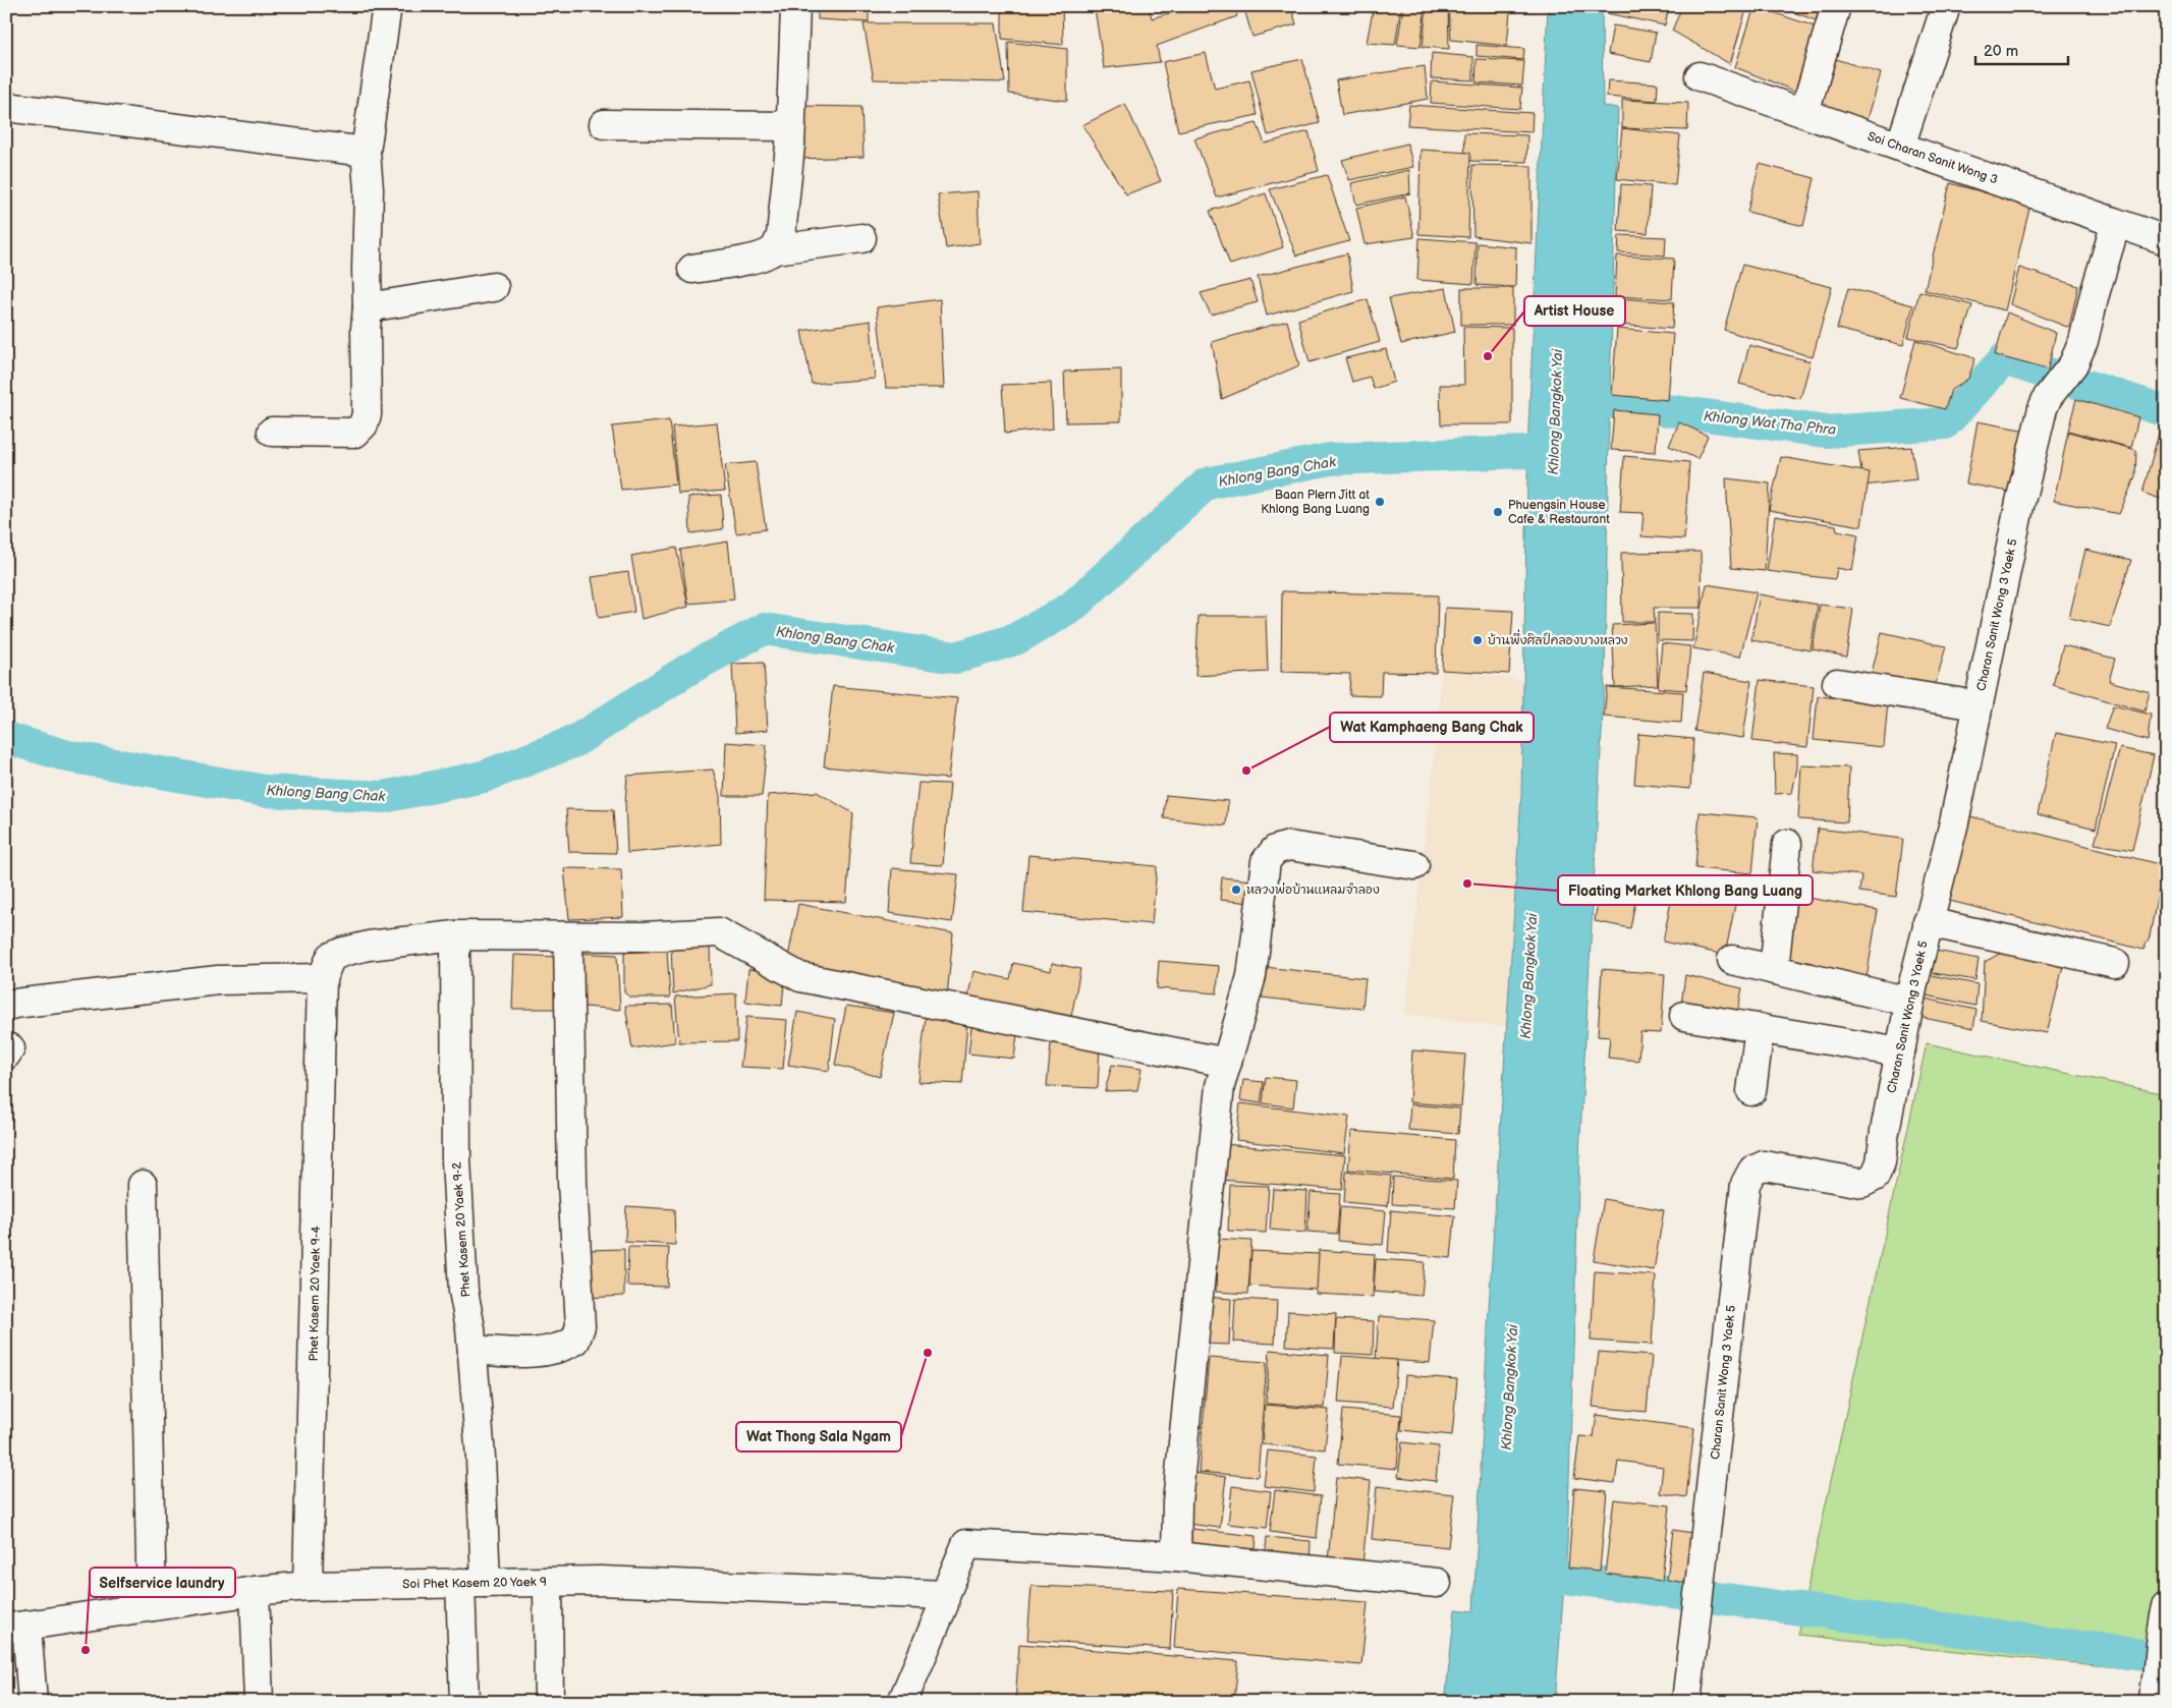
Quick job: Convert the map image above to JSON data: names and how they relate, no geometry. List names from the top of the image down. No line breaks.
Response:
{"streets":{"street":["Soi Charan Sanit Wong 3","Charan Sanit Wong 3 Yaek 5","Phet Kasem 20 Yaek 9-2","Phet Kasem 20 Yaek 9-4","Soi Phet Kasem 20 Yaek 9"]},"crossings":[["Soi Charan Sanit Wong 3","Charan Sanit Wong 3 Yaek 5"],["Phet Kasem 20 Yaek 9-2","Soi Phet Kasem 20 Yaek 9"],["Phet Kasem 20 Yaek 9-4","Soi Phet Kasem 20 Yaek 9"]],"water":["Khlong Bangkok Yai","Khlong Wat Tha Phra","Khlong Bang Chak"],"places":["Artist House","Baan Plern Jitt at Khlong Bang Luang","Phuengsin House Cafe & Restaurant","บ้านพึ่งศิลป์คลองบางหลวง","Wat Kamphaeng Bang Chak","Floating Market Khlong Bang Luang","หลวงพ่อบ้านแหลมจำลอง","Wat Thong Sala Ngam","Selfservice laundry"],"scale_bar":"20 m"}
